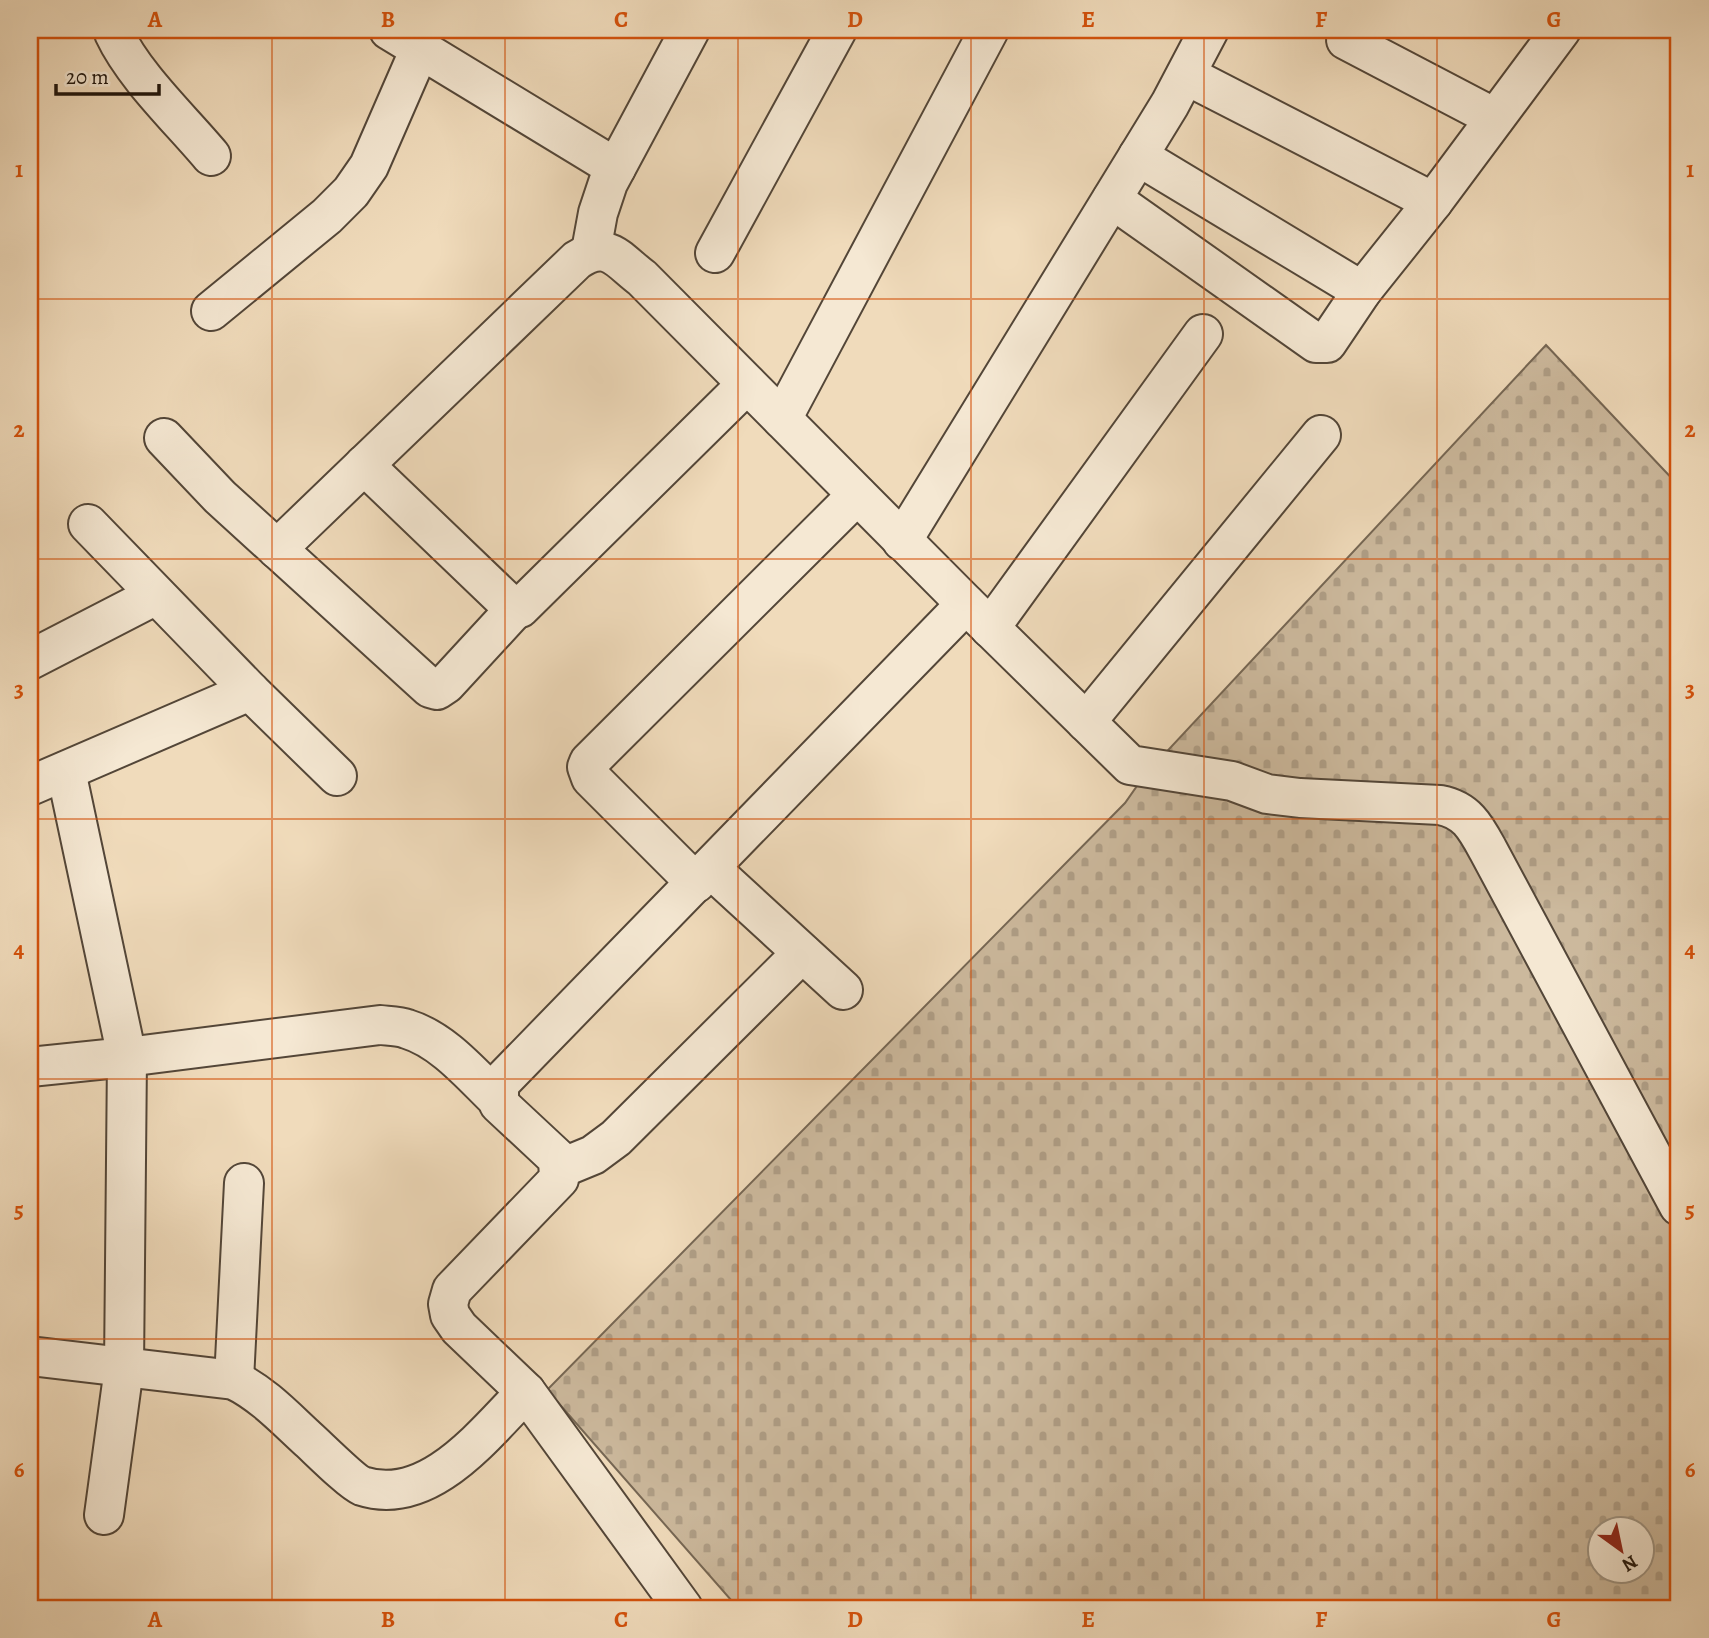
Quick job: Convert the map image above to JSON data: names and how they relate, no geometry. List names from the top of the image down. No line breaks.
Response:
{"scale_bar":"20 m","north":"bottom right","grid":{"columns":["A","B","C","D","E","F","G"],"rows":["1","2","3","4","5","6"]}}
